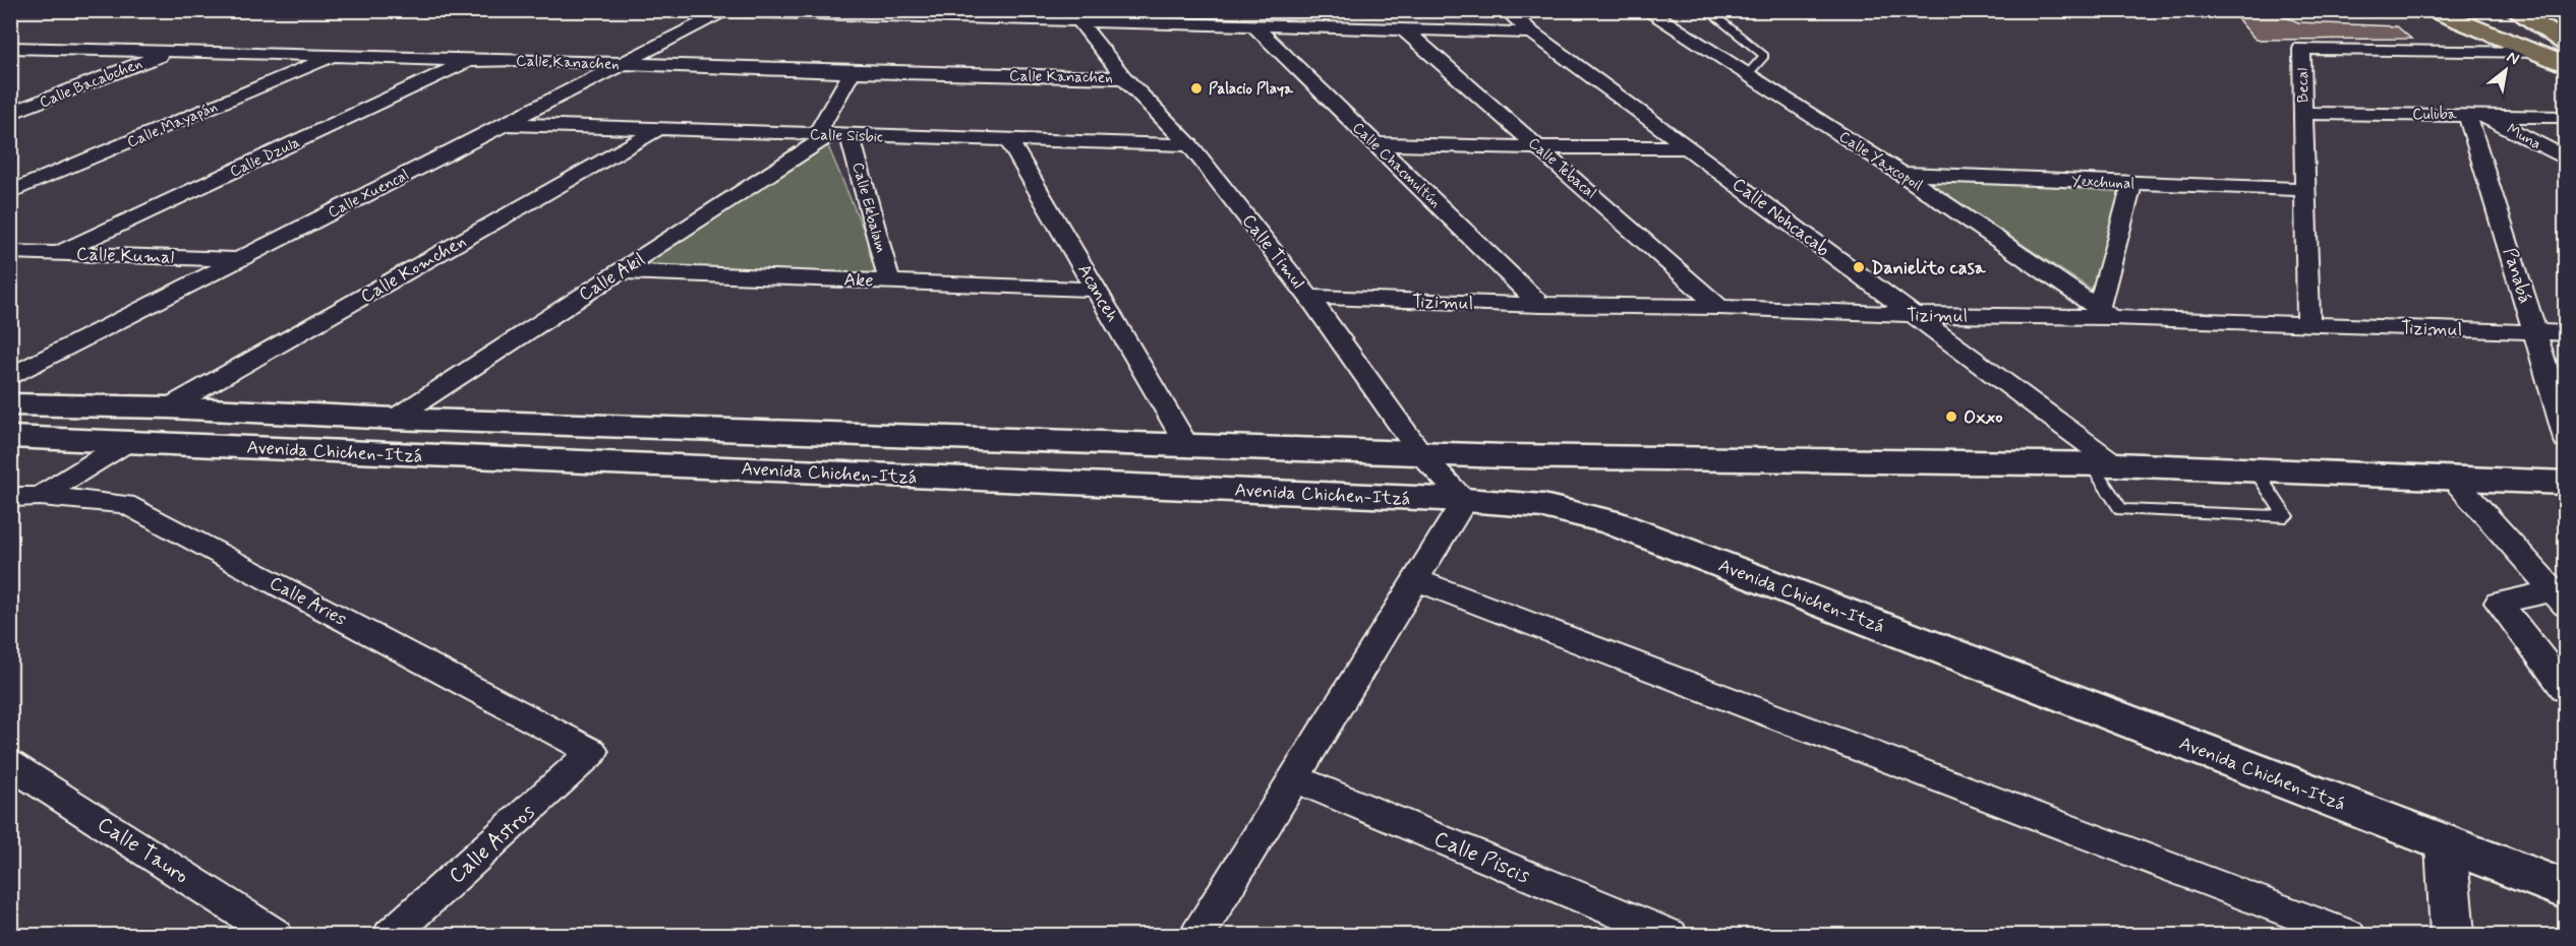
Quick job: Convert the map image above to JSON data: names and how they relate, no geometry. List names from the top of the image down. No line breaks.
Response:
{"streets":{"main road":["Avenida Chichen-Itzá"],"street":["Calle Kanachen","Calle Bacabchen","Becal","Culuba","Calle Mayapán","Calle Sisbic","Muna","Calle Dzula","Calle Yaxcopoil","Calle Chacmultún","Calle Tebacal","Yexchunal","Calle Xuencal","Calle Ekbalam","Calle Nohcacab","Calle Timul","Calle Kumal","Calle Komchen","Panabá","Calle Akil","Ake","Acanceh","Tizimul","Calle Aries","Calle Astros","Calle Tauro","Calle Piscis"]},"crossings":[["Calle Kanachen","Calle Bacabchen"],["Calle Kanachen","Calle Mayapán"],["Calle Kanachen","Calle Dzula"],["Calle Kanachen","Calle Xuencal"],["Calle Kanachen","Calle Timul"],["Becal","Culuba"],["Becal","Yexchunal"],["Becal","Tizimul"],["Culuba","Muna"],["Culuba","Panabá"],["Calle Sisbic","Calle Xuencal"],["Calle Sisbic","Calle Ekbalam"],["Calle Sisbic","Calle Timul"],["Calle Sisbic","Calle Komchen"],["Calle Sisbic","Calle Akil"],["Calle Sisbic","Acanceh"],["Muna","Panabá"],["Calle Dzula","Calle Kumal"],["Calle Yaxcopoil","Yexchunal"],["Calle Yaxcopoil","Tizimul"],["Calle Chacmultún","Tizimul"],["Calle Tebacal","Tizimul"],["Calle Xuencal","Calle Kumal"],["Calle Ekbalam","Calle Akil"],["Calle Ekbalam","Ake"],["Calle Nohcacab","Tizimul"],["Calle Nohcacab","Avenida Chichen-Itzá"],["Calle Timul","Tizimul"],["Calle Timul","Avenida Chichen-Itzá"],["Calle Komchen","Avenida Chichen-Itzá"],["Panabá","Tizimul"],["Calle Akil","Ake"],["Calle Akil","Avenida Chichen-Itzá"],["Ake","Acanceh"],["Acanceh","Avenida Chichen-Itzá"],["Calle Aries","Calle Astros"]],"places":["Palacio Playa","Danielito casa","Oxxo"],"north":"top right"}
